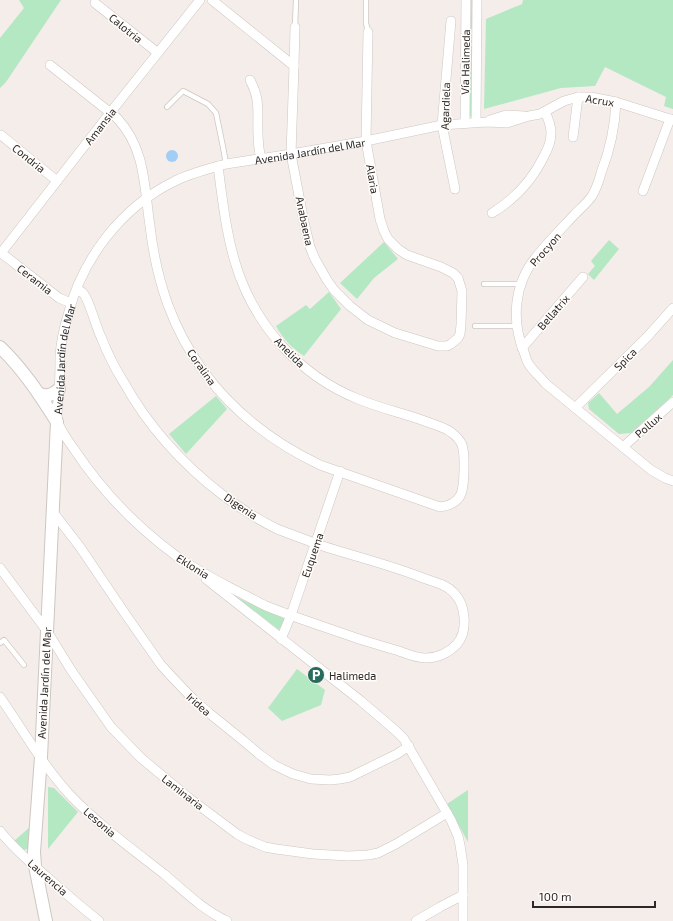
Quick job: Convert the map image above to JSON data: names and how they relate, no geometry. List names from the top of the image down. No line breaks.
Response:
{"streets":{"street":["Calotria","Vía Halimeda","Acrux","Agardiela","Amansia","Avenida Jardín del Mar","Condria","Alaria","Anabaena","Procyon","Ceramia","Bellatrix","Anelida","Spica","Coralina","Pollux","Digenia","Euquema","Eklonia","Iridea","Laminaria","Lesonia","Laurencia"]},"crossings":[["Calotria","Amansia"],["Vía Halimeda","Avenida Jardín del Mar"],["Acrux","Avenida Jardín del Mar"],["Acrux","Procyon"],["Agardiela","Avenida Jardín del Mar"],["Amansia","Condria"],["Amansia","Ceramia"],["Amansia","Coralina"],["Avenida Jardín del Mar","Alaria"],["Avenida Jardín del Mar","Anabaena"],["Avenida Jardín del Mar","Ceramia"],["Avenida Jardín del Mar","Anelida"],["Avenida Jardín del Mar","Coralina"],["Avenida Jardín del Mar","Digenia"],["Avenida Jardín del Mar","Eklonia"],["Avenida Jardín del Mar","Iridea"],["Avenida Jardín del Mar","Laminaria"],["Avenida Jardín del Mar","Lesonia"],["Avenida Jardín del Mar","Laurencia"],["Alaria","Anabaena"],["Procyon","Bellatrix"],["Procyon","Spica"],["Procyon","Pollux"],["Anelida","Coralina"],["Coralina","Euquema"],["Digenia","Euquema"],["Digenia","Eklonia"],["Euquema","Eklonia"]],"places":{"parking":["Halimeda"]},"scale_bar":"100 m"}
